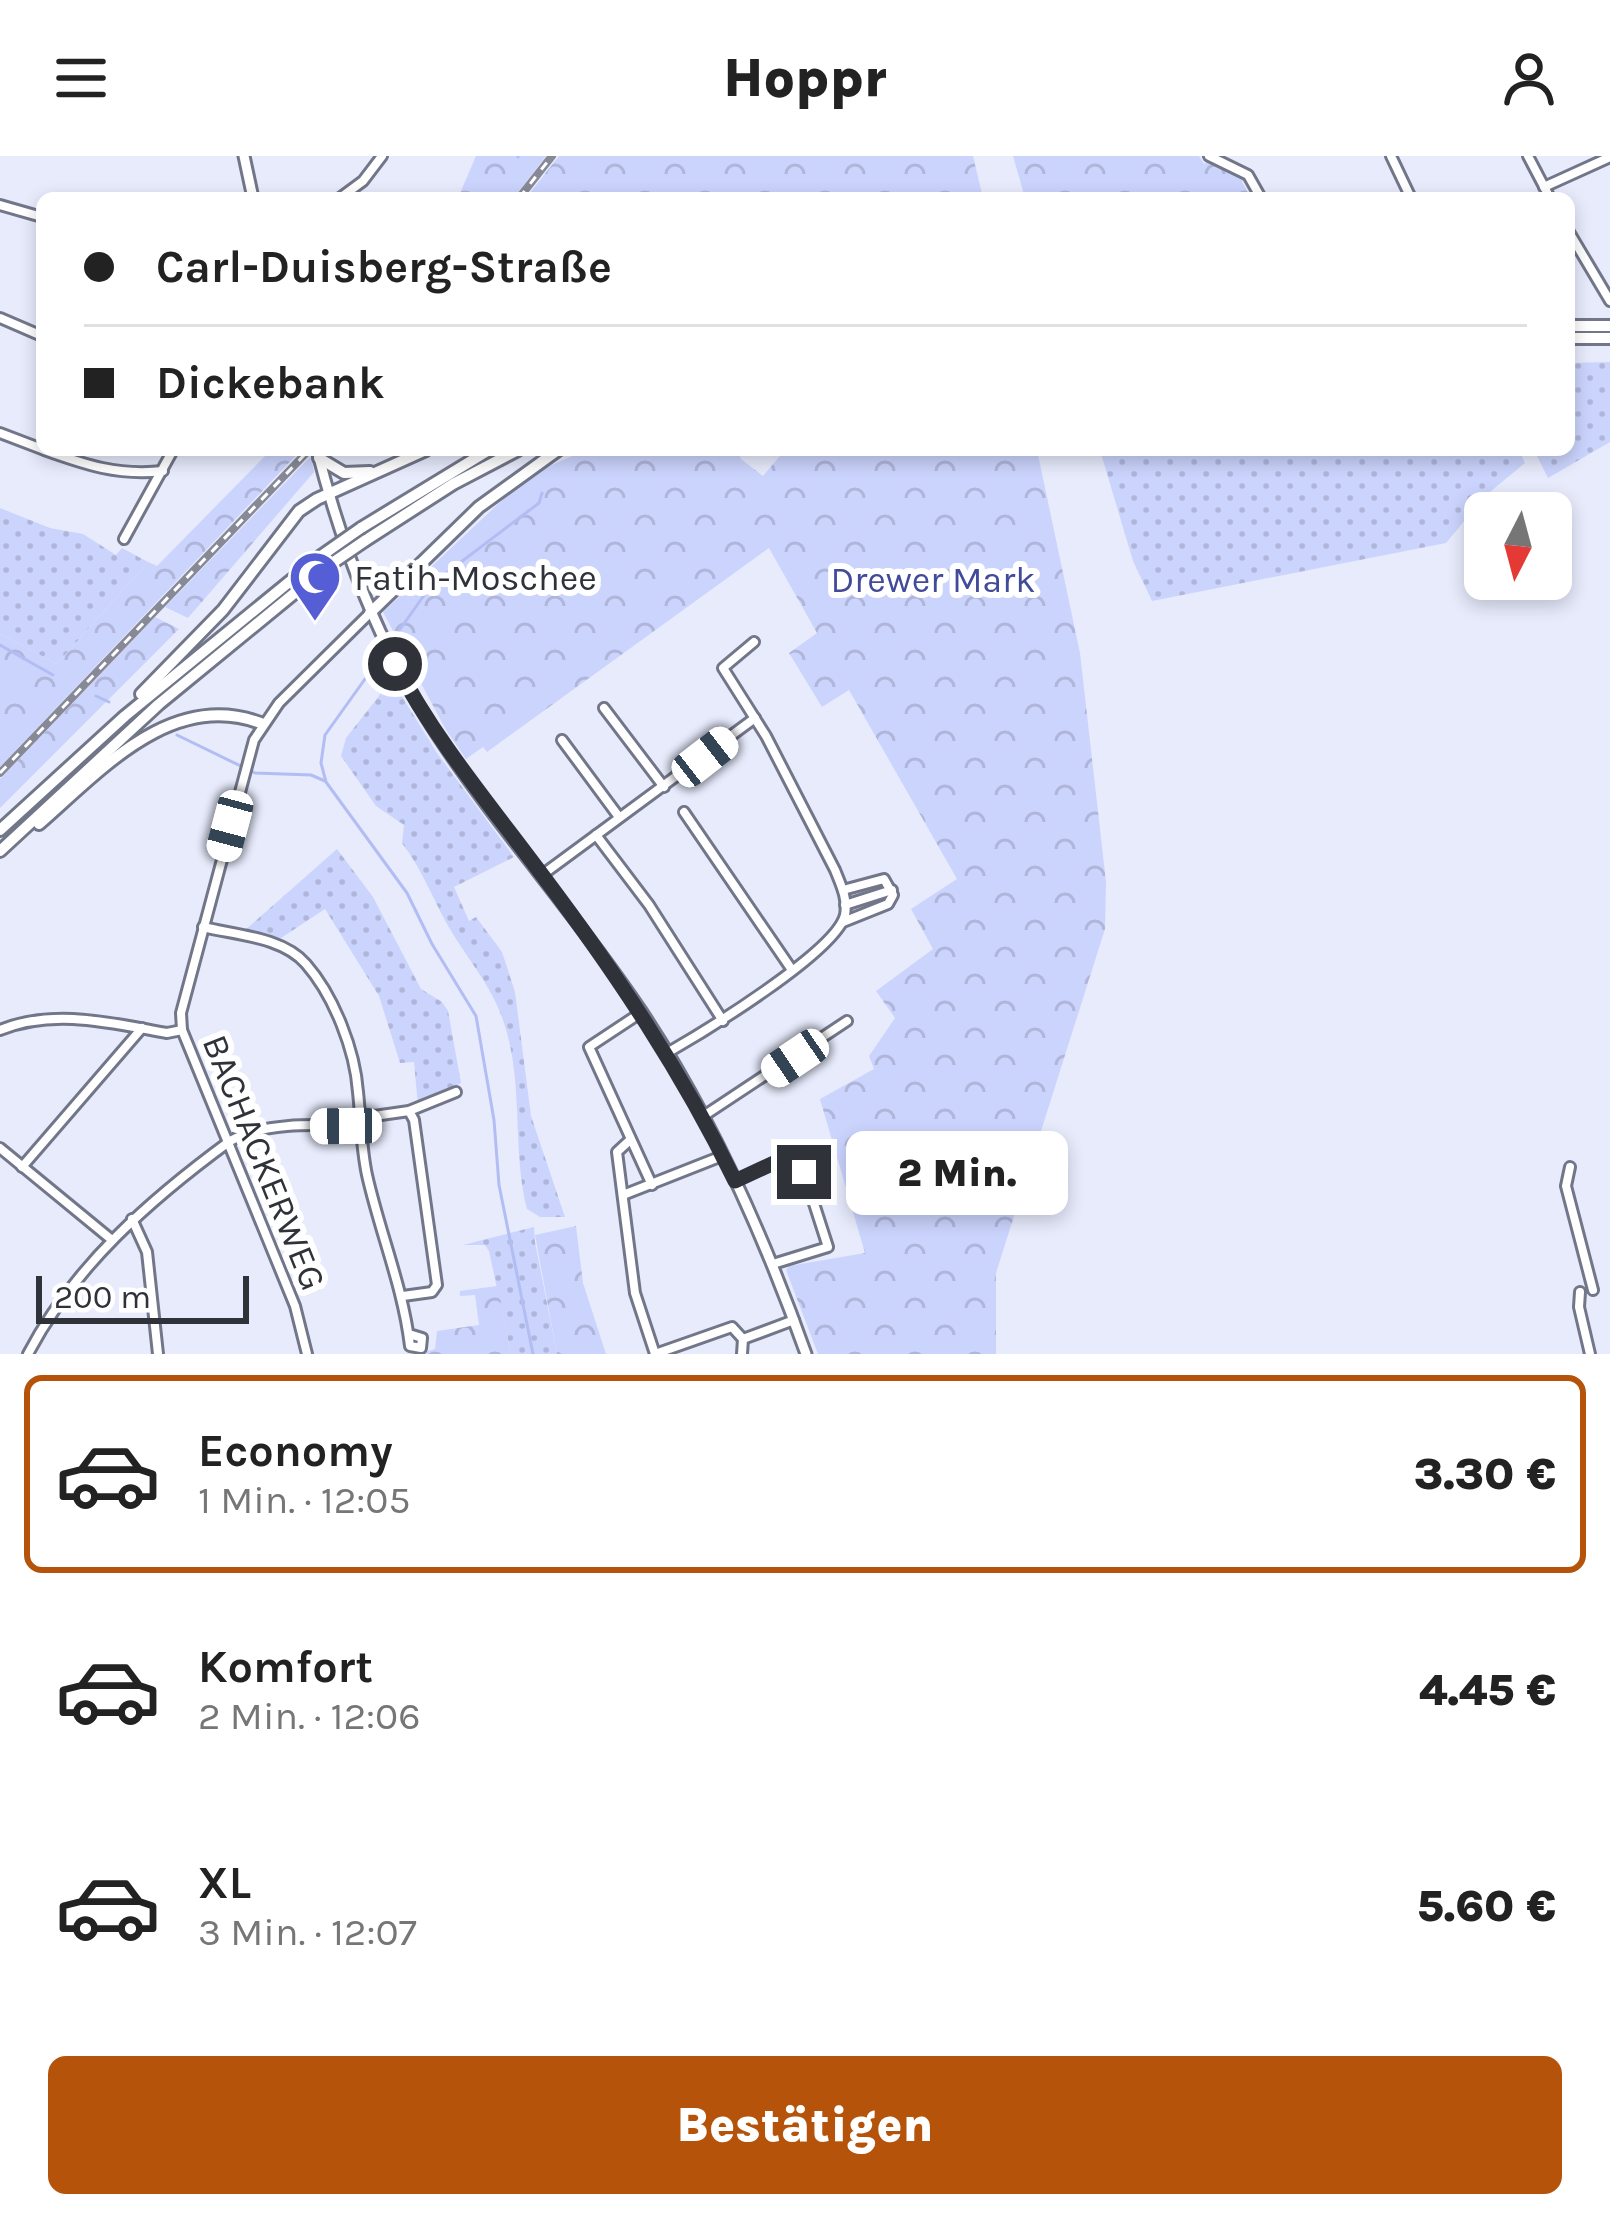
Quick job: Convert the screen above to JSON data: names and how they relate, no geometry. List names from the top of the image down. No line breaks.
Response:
{"streets":{"street":["BACHACKERWEG"]},"parks":["Drewer Mark"],"places":{"mosque":["Fatih-Moschee"]},"scale_bar":"200 m","north":"bottom","page":{"header":"Hoppr","banner":["Carl-Duisberg-Straße","Dickebank"],"bubble":"2 Min.","scale":"200 m","list":[{"name":"Economy","note":"1 Min. · 12:05","value":"3.30 €"},{"name":"Komfort","note":"2 Min. · 12:06","value":"4.45 €"},{"name":"XL","note":"3 Min. · 12:07","value":"5.60 €"}],"buttons":"Bestätigen"}}
